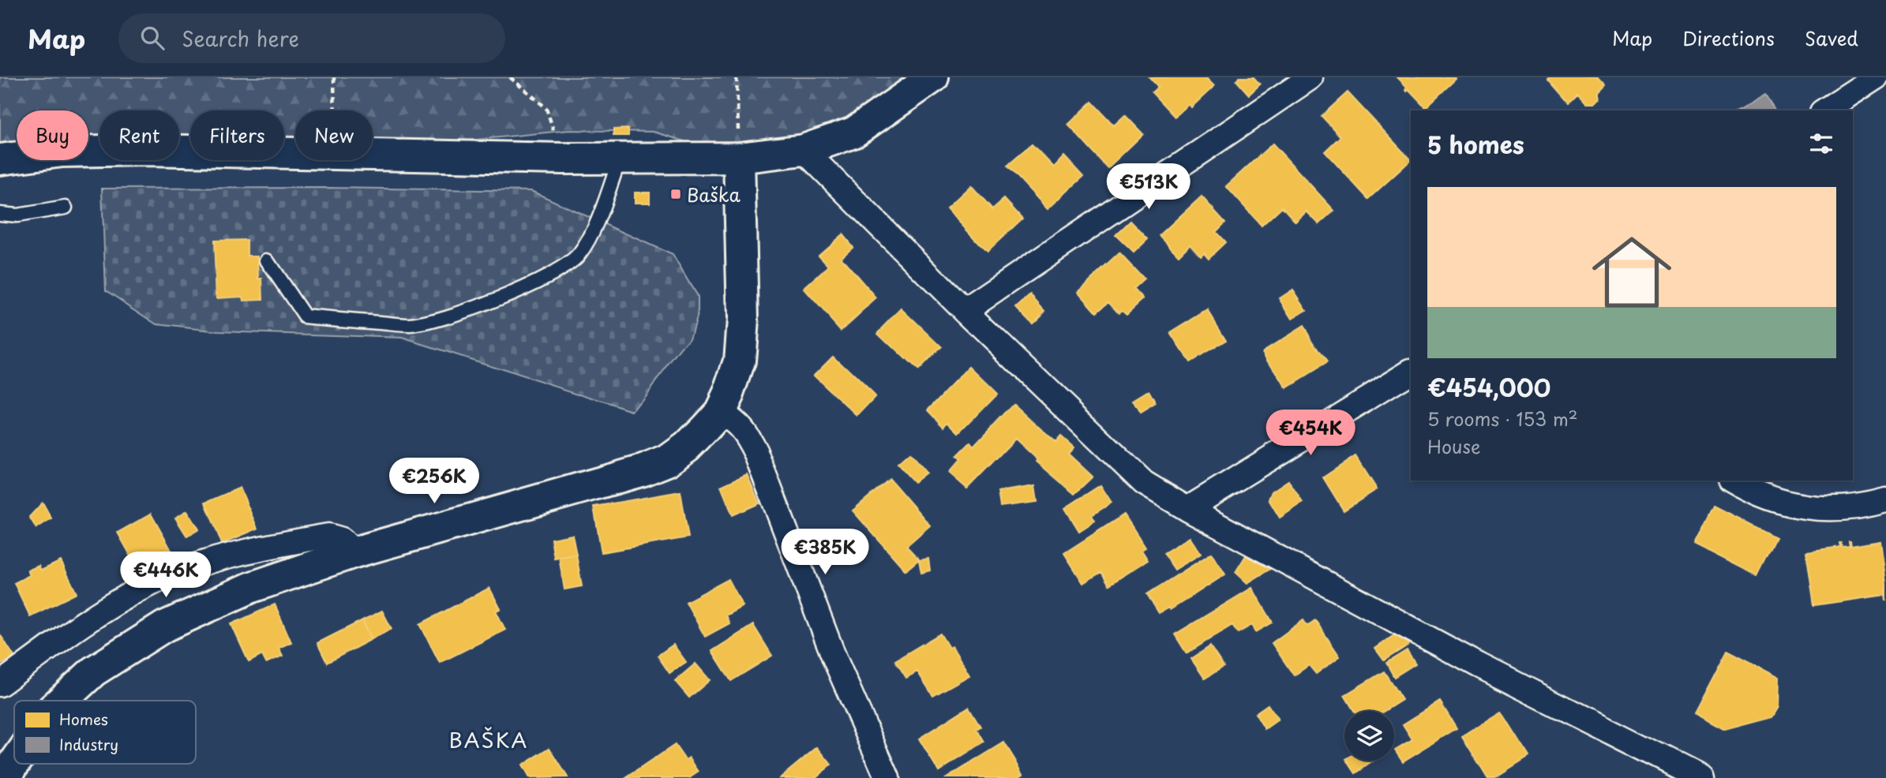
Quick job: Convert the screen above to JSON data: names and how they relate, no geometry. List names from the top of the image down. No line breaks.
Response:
{"districts":["BAŠKA"],"places":{"transit":["Baška"]},"legend":["Homes","Industry"],"page":{"header":"Map","search":"Search here","nav":["Map","Directions","Saved"],"chip":["Buy","Rent","Filters","New"],"heading":"5 homes","price":["€513K","€454K","€256K","€385K","€446K"],"list":[{"name":"€454,000","note":"5 rooms · 153 m² · House"}]}}
